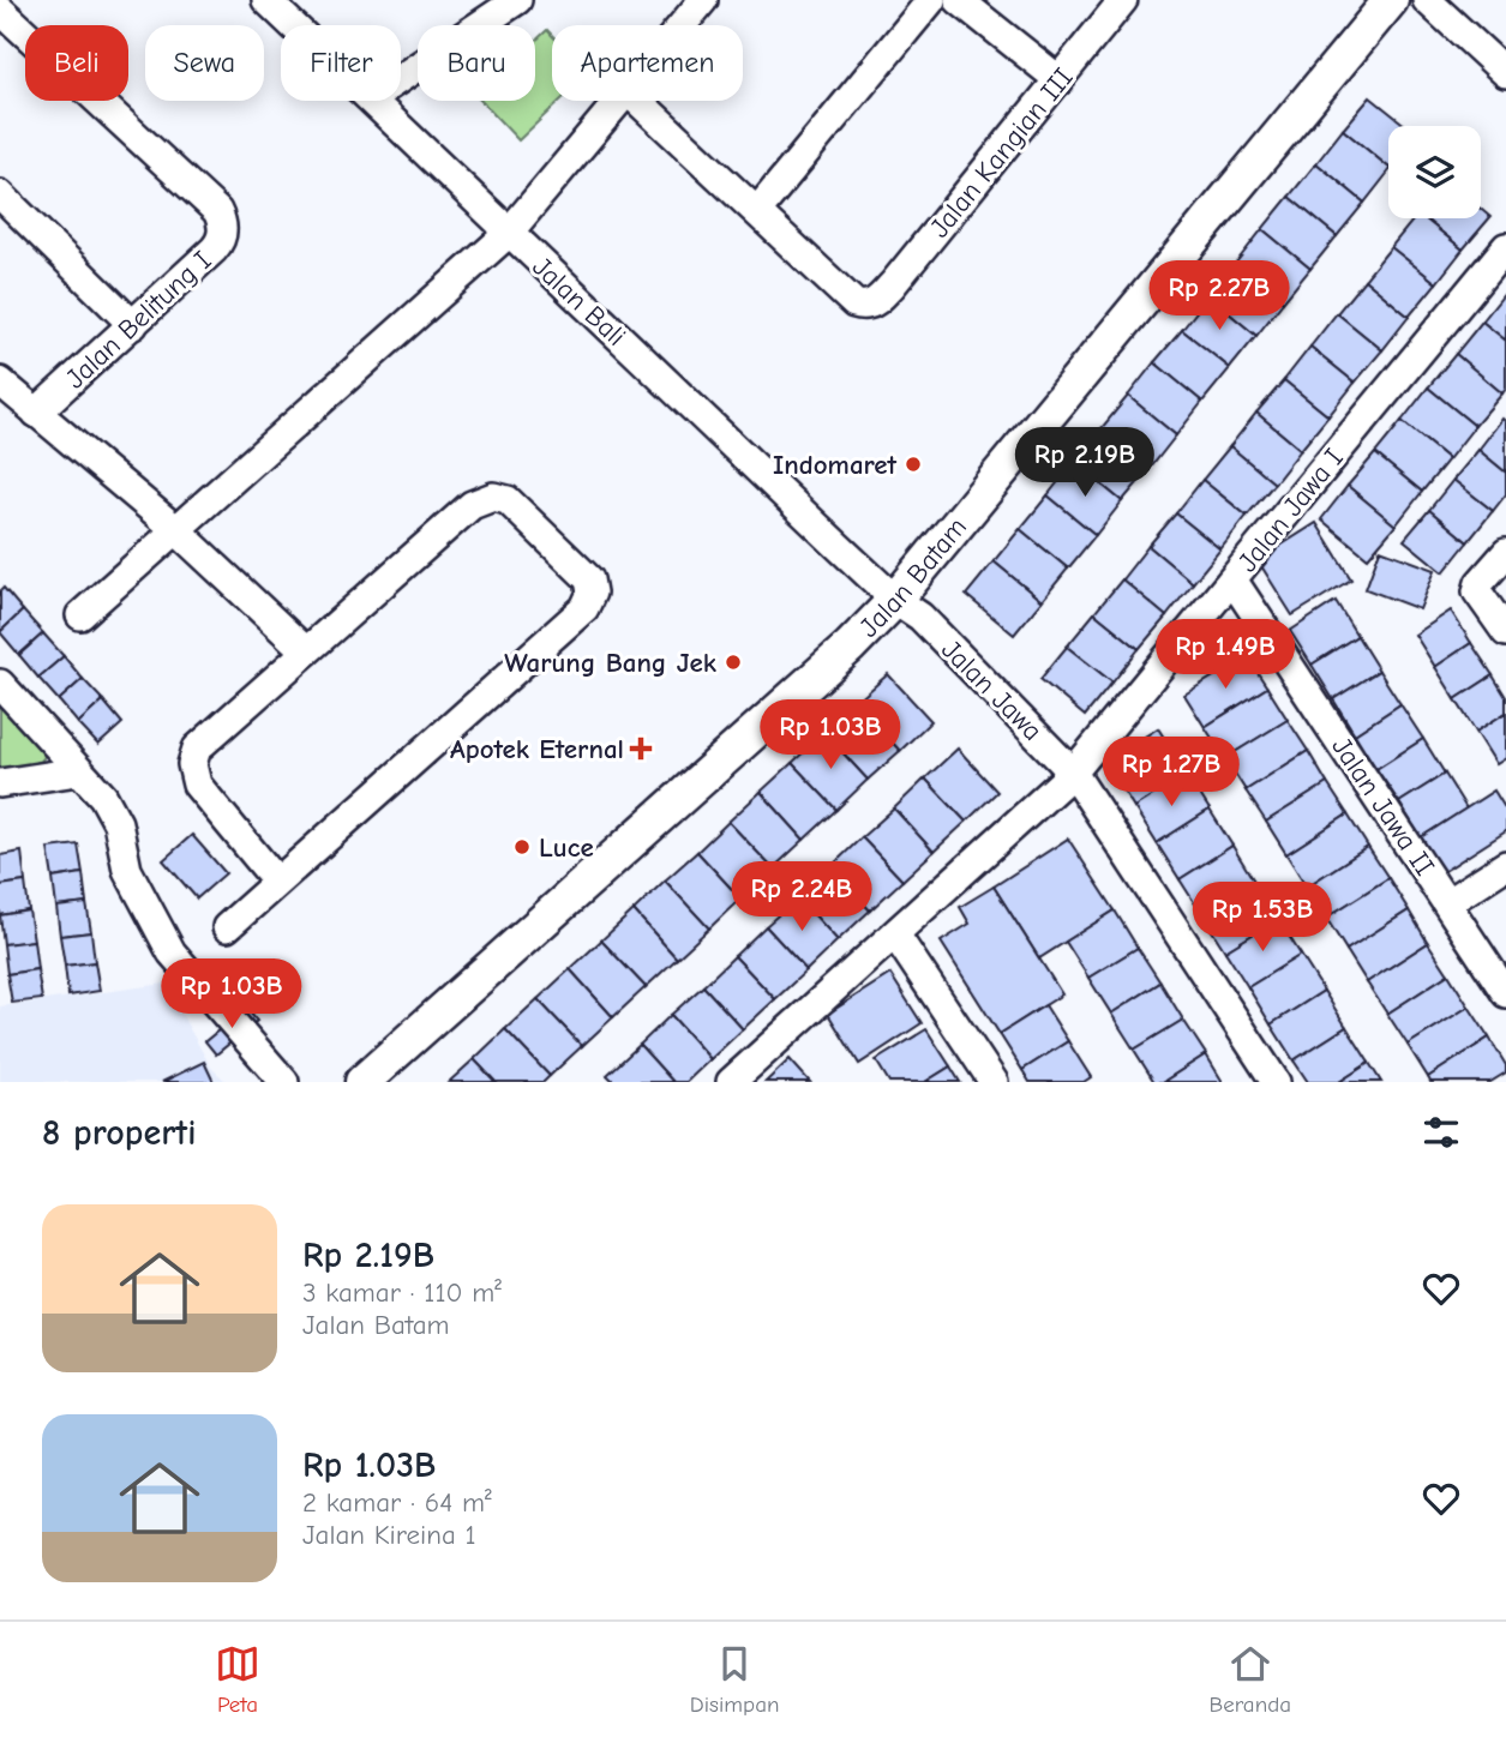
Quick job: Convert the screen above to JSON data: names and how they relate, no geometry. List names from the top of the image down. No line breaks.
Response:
{"streets":{"street":["Jalan Kangian III","Jalan Bali","Jalan Belitung I","Jalan Jawa I","Jalan Batam","Jalan Jawa","Jalan Jawa II"]},"crossings":[["Jalan Bali","Jalan Batam"],["Jalan Bali","Jalan Jawa"],["Jalan Jawa I","Jalan Jawa"],["Jalan Jawa I","Jalan Jawa II"],["Jalan Batam","Jalan Jawa"]],"places":{"other":["Indomaret","Warung Bang Jek","Luce"],"health":["Apotek Eternal"]},"page":{"chip":["Beli","Sewa","Filter","Baru","Apartemen"],"price":["Rp 2.27B","Rp 2.19B","Rp 1.49B","Rp 1.03B","Rp 1.27B","Rp 2.24B","Rp 1.53B","Rp 1.03B"],"heading":"8 properti","list":[{"name":"Rp 2.19B","note":"3 kamar · 110 m² · Jalan Batam"},{"name":"Rp 1.03B","note":"2 kamar · 64 m² · Jalan Kireina 1"}],"tabs":["Peta","Disimpan","Beranda"]}}
